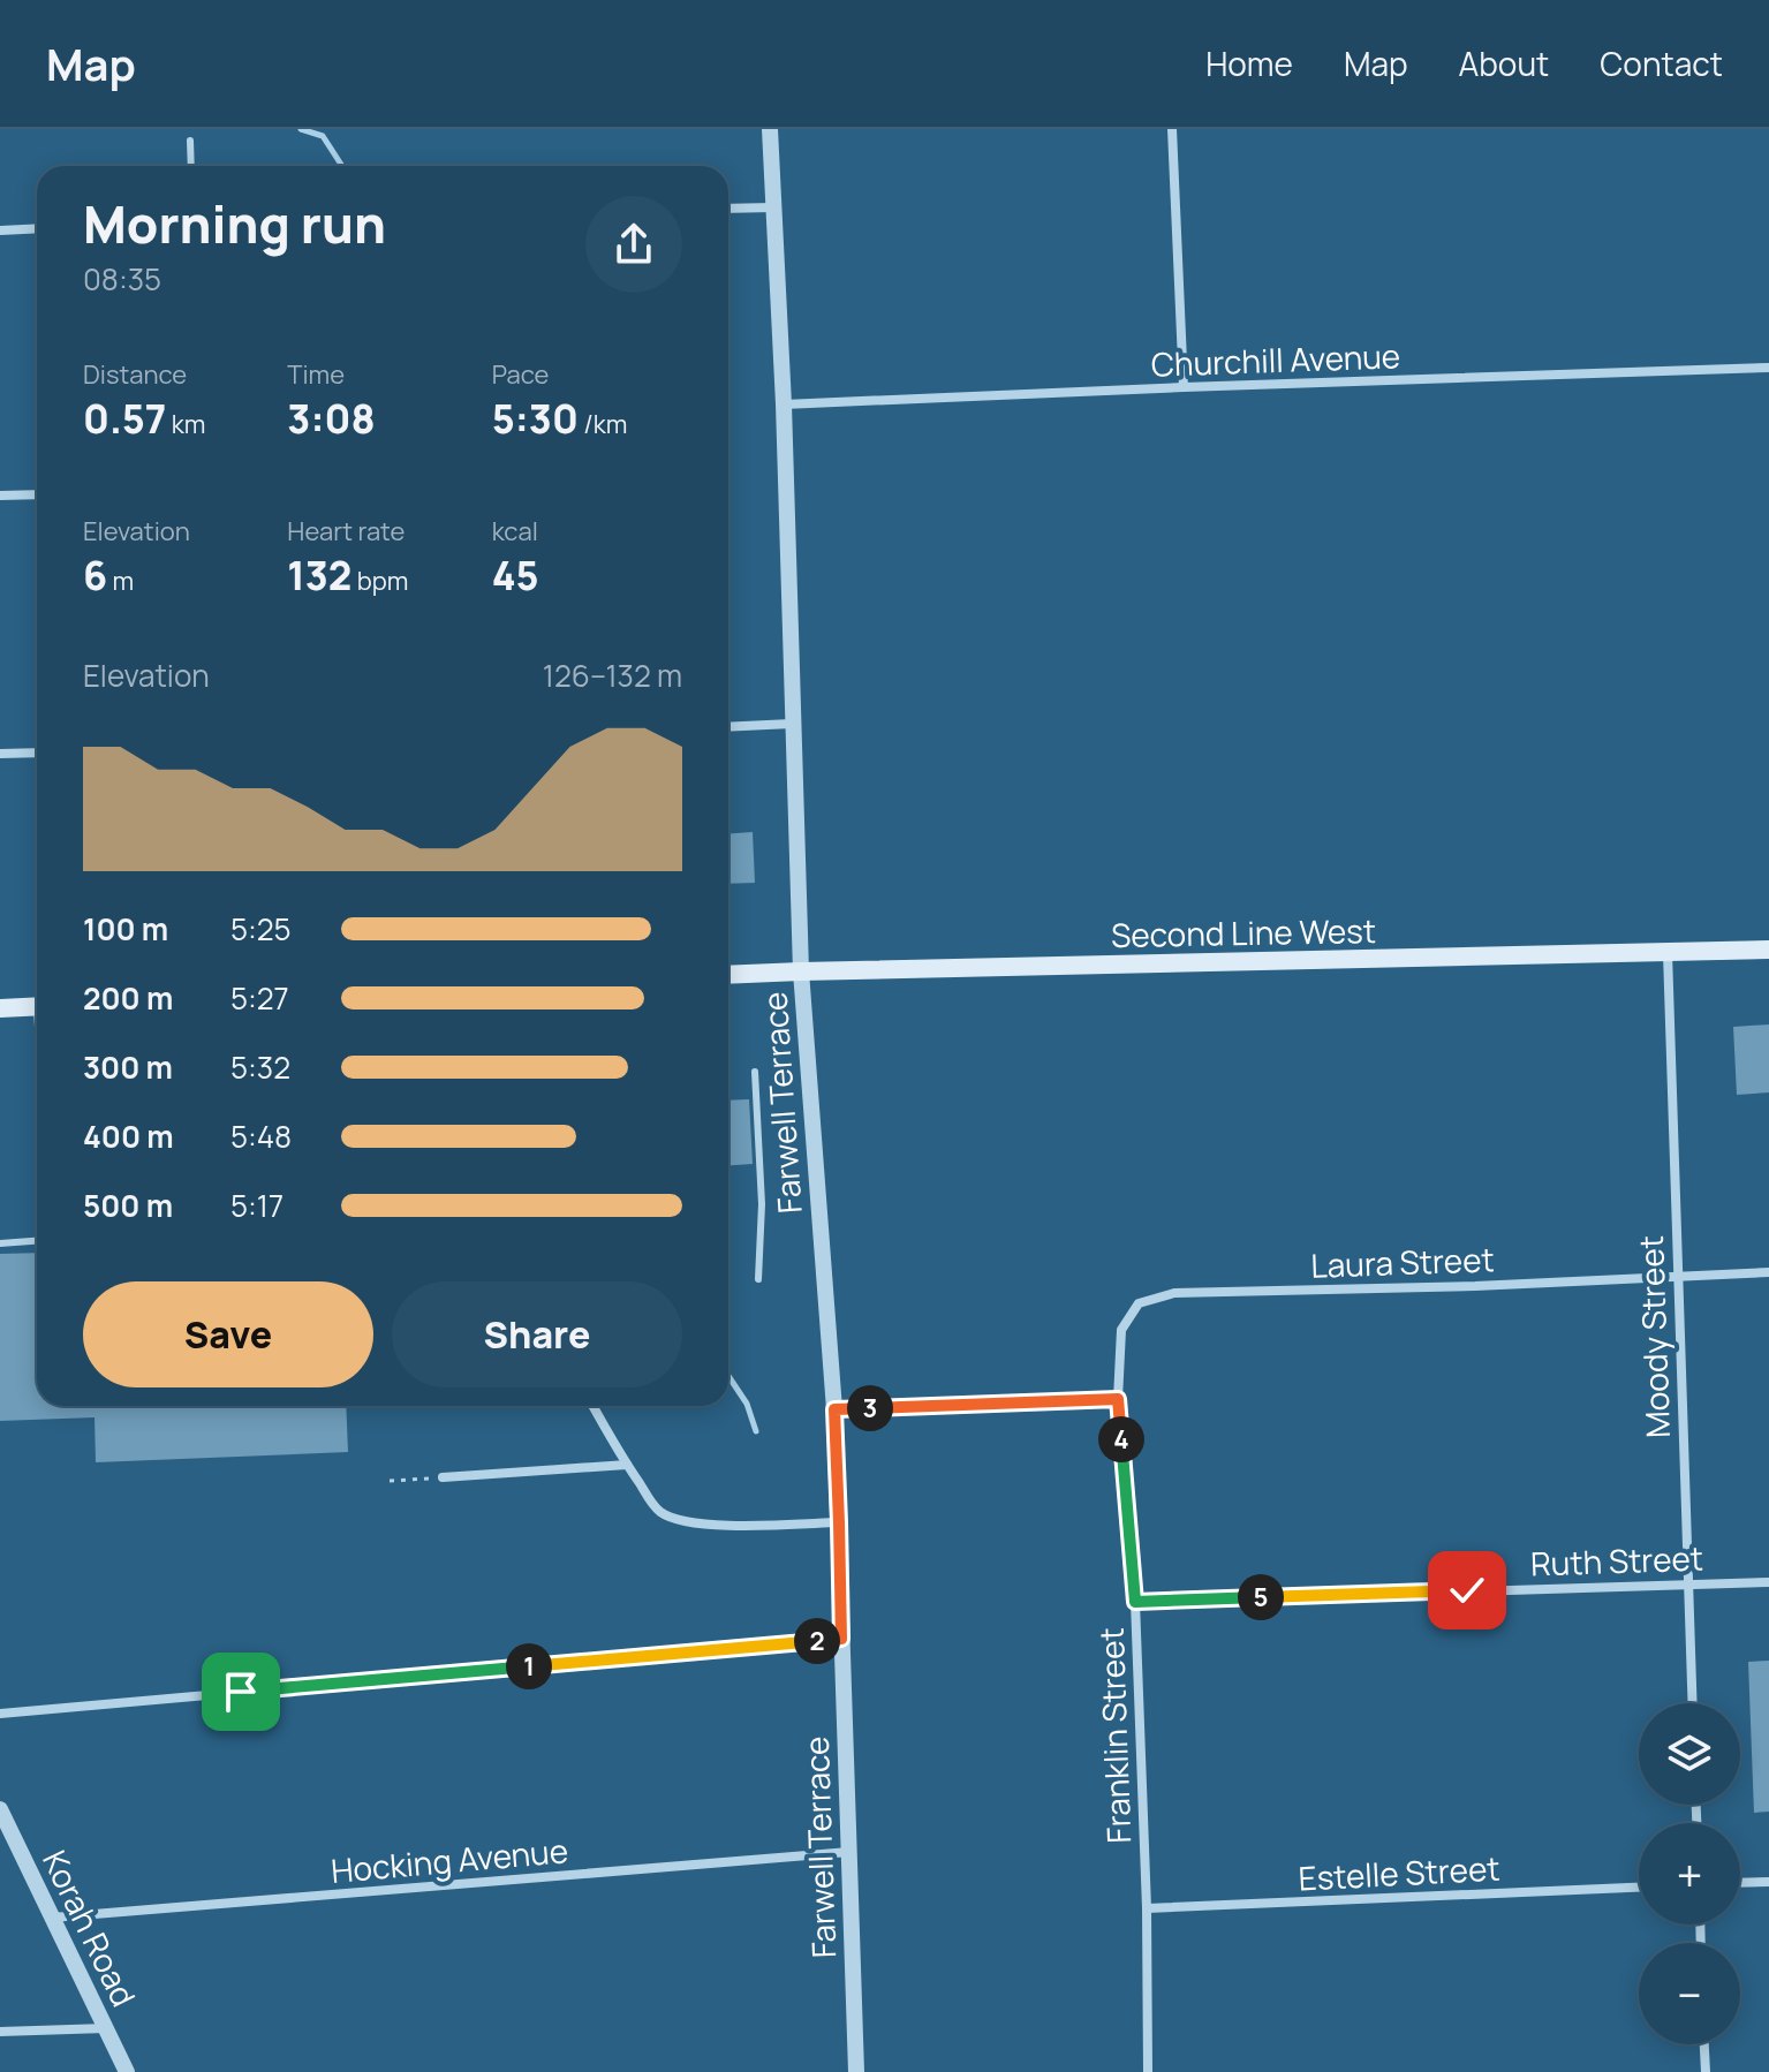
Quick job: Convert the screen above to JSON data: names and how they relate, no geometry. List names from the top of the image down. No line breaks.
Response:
{"streets":{"main road":["Second Line West"],"street":["Churchill Avenue","Farwell Terrace","Laura Street","Moody Street","Ruth Street","Franklin Street","Hocking Avenue","Estelle Street","Korah Road"]},"crossings":[["Churchill Avenue","Farwell Terrace"],["Second Line West","Farwell Terrace"],["Second Line West","Moody Street"],["Farwell Terrace","Hocking Avenue"],["Laura Street","Moody Street"],["Laura Street","Franklin Street"],["Moody Street","Ruth Street"],["Ruth Street","Franklin Street"],["Franklin Street","Estelle Street"],["Hocking Avenue","Korah Road"]],"page":{"header":"Map","nav":["Home","Map","About","Contact"],"heading":["Morning run","08:35"],"stats":[["Distance","0.57 km"],["Time","3:08"],["Pace","5:30 /km"],["Elevation","6 m"],["Heart rate","132 bpm"],["kcal","45"]],"chart":["Elevation","126–132 m"],"list":[{"name":"100 m","note":"5:25"},{"name":"200 m","note":"5:27"},{"name":"300 m","note":"5:32"},{"name":"400 m","note":"5:48"},{"name":"500 m","note":"5:17"}],"buttons":["Save","Share"],"pins":["3","4","5","2","1"],"map_buttons":["+","−"]}}
